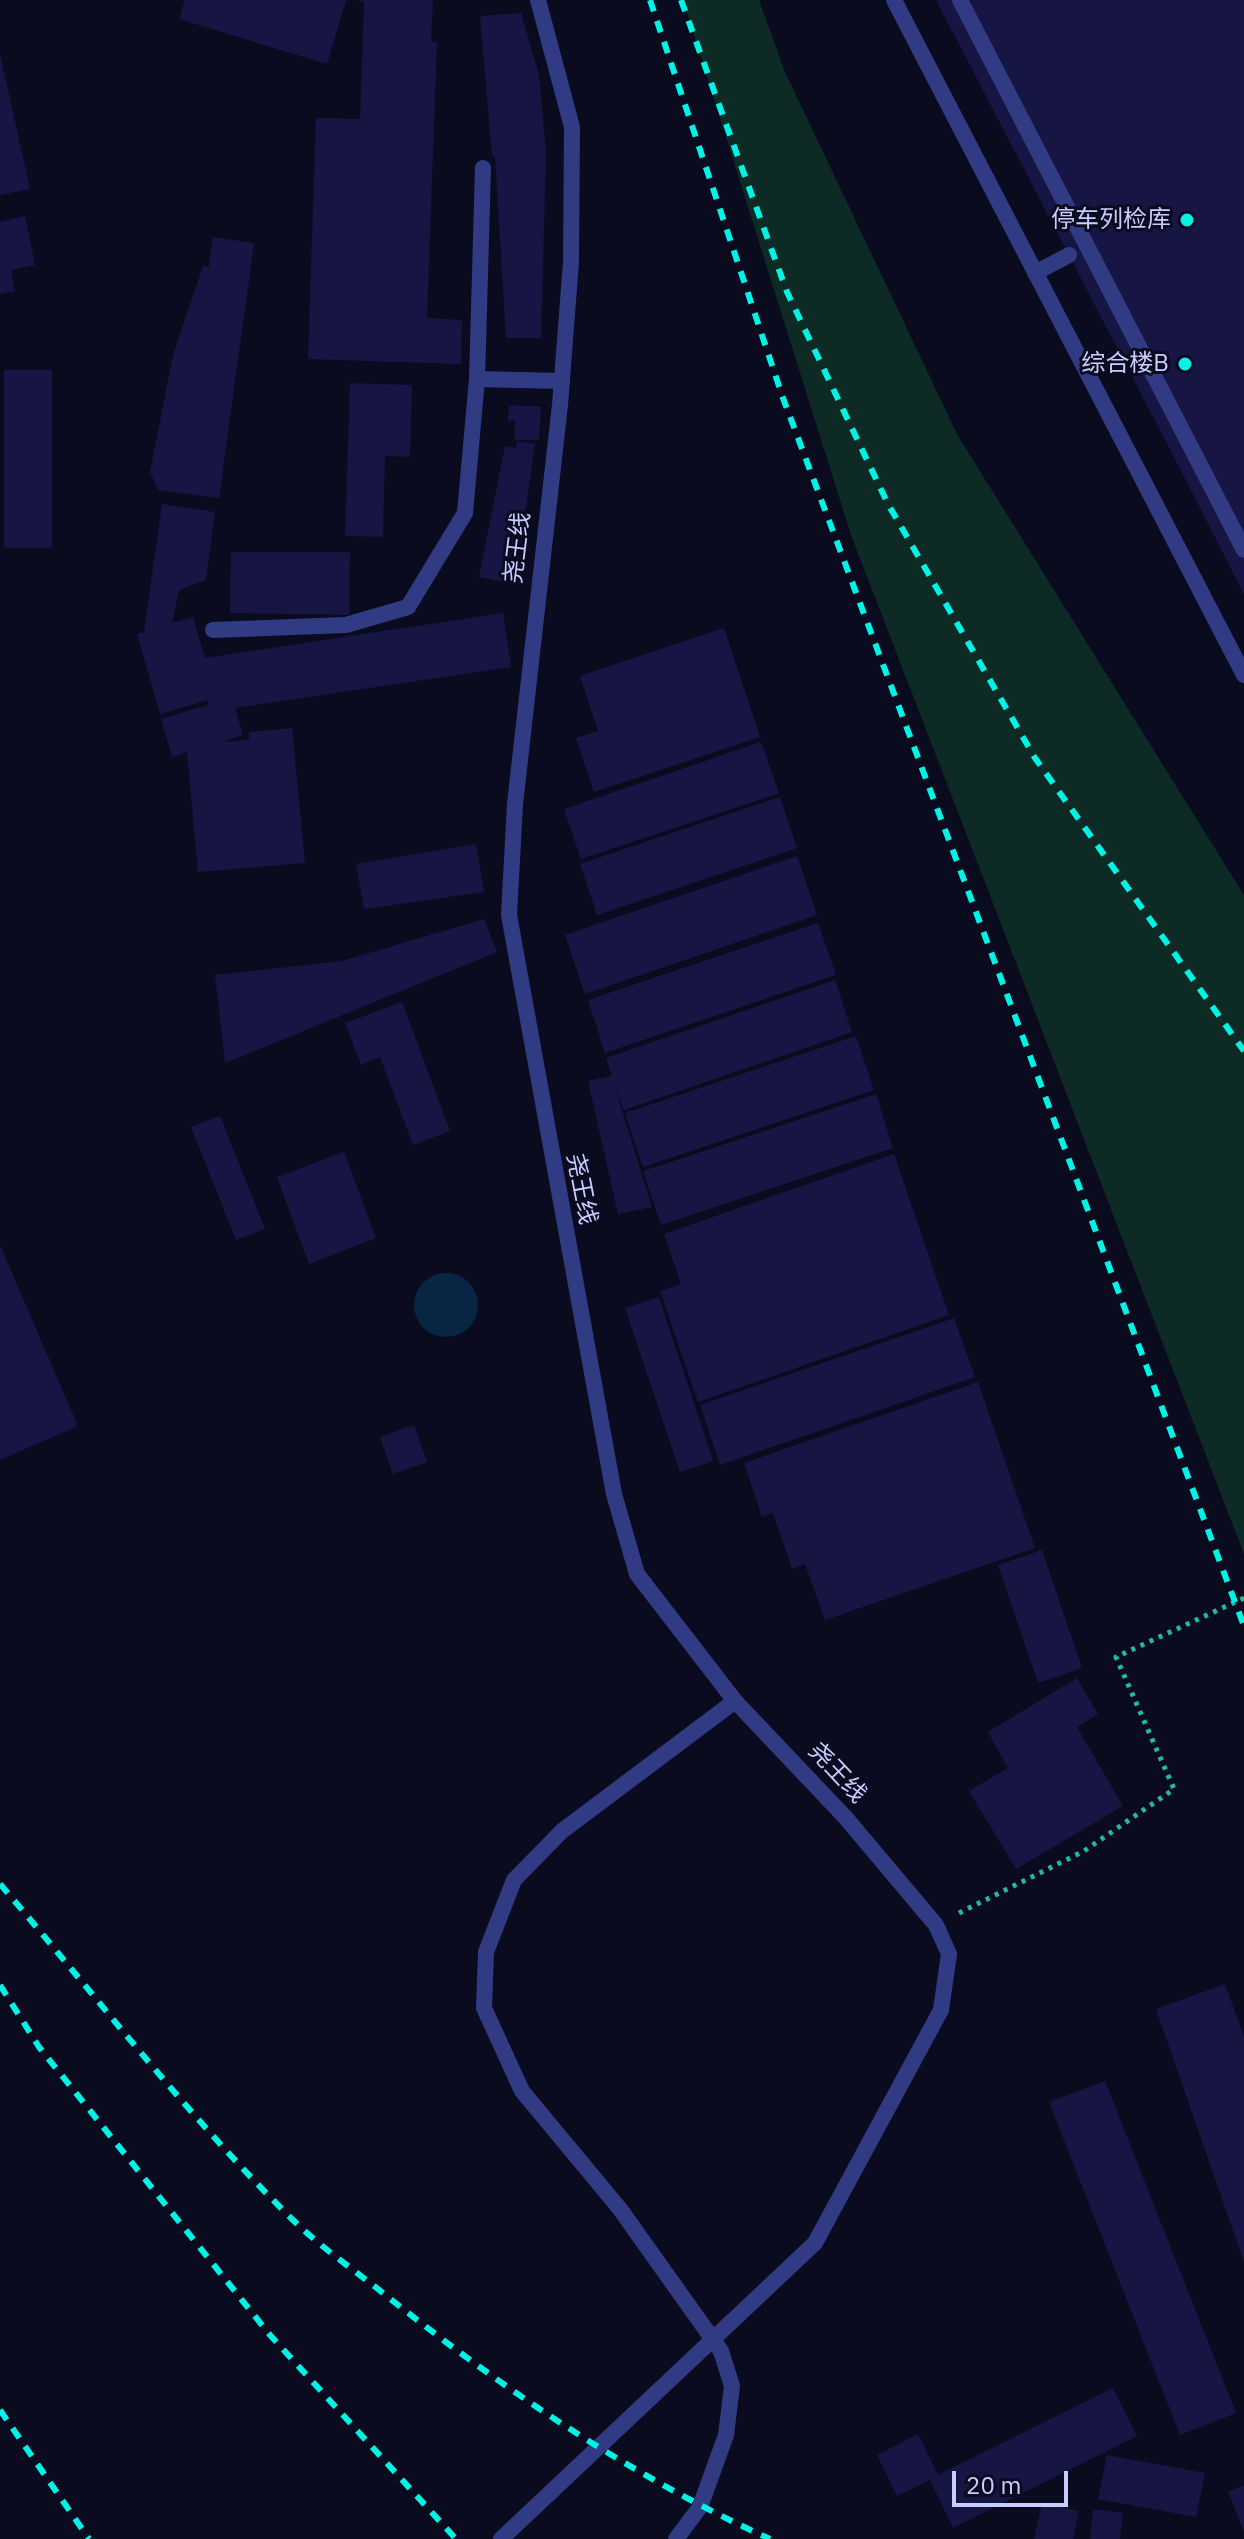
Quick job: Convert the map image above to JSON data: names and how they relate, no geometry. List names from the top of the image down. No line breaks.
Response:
{"streets":{"street":["尧王线"]},"places":["停车列检库","综合楼B"],"scale_bar":"20 m"}
